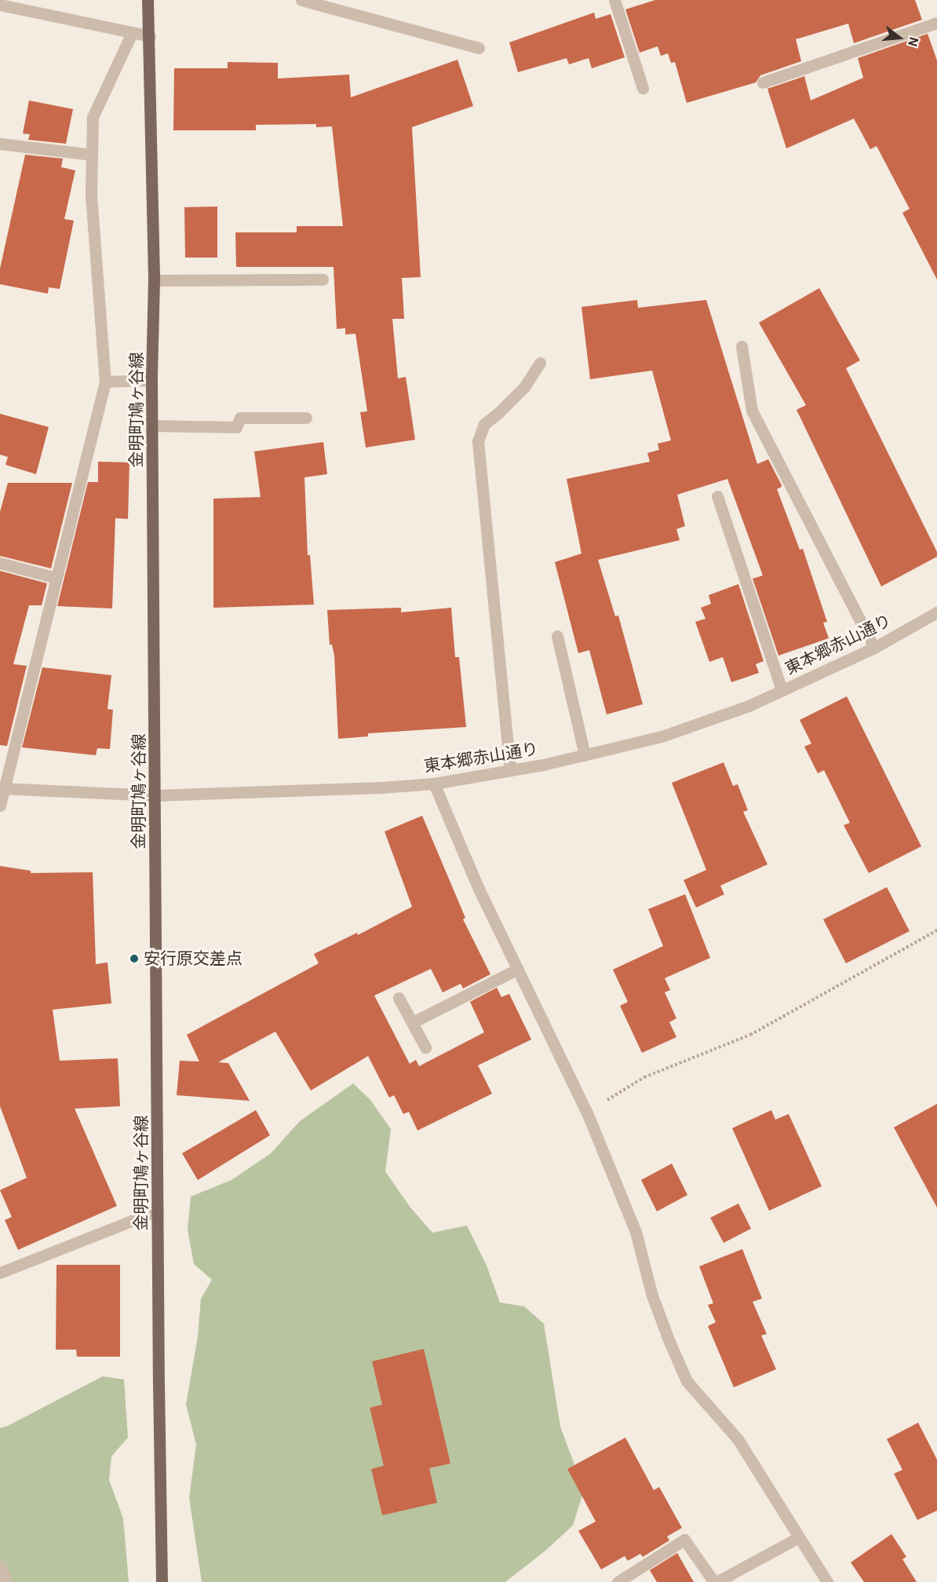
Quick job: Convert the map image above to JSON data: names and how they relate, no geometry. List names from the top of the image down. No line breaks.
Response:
{"streets":{"main road":["金明町鳩ヶ谷線"],"street":["東本郷赤山通り"]},"crossings":[["金明町鳩ヶ谷線","東本郷赤山通り"]],"places":["安行原交差点"],"north":"right"}
